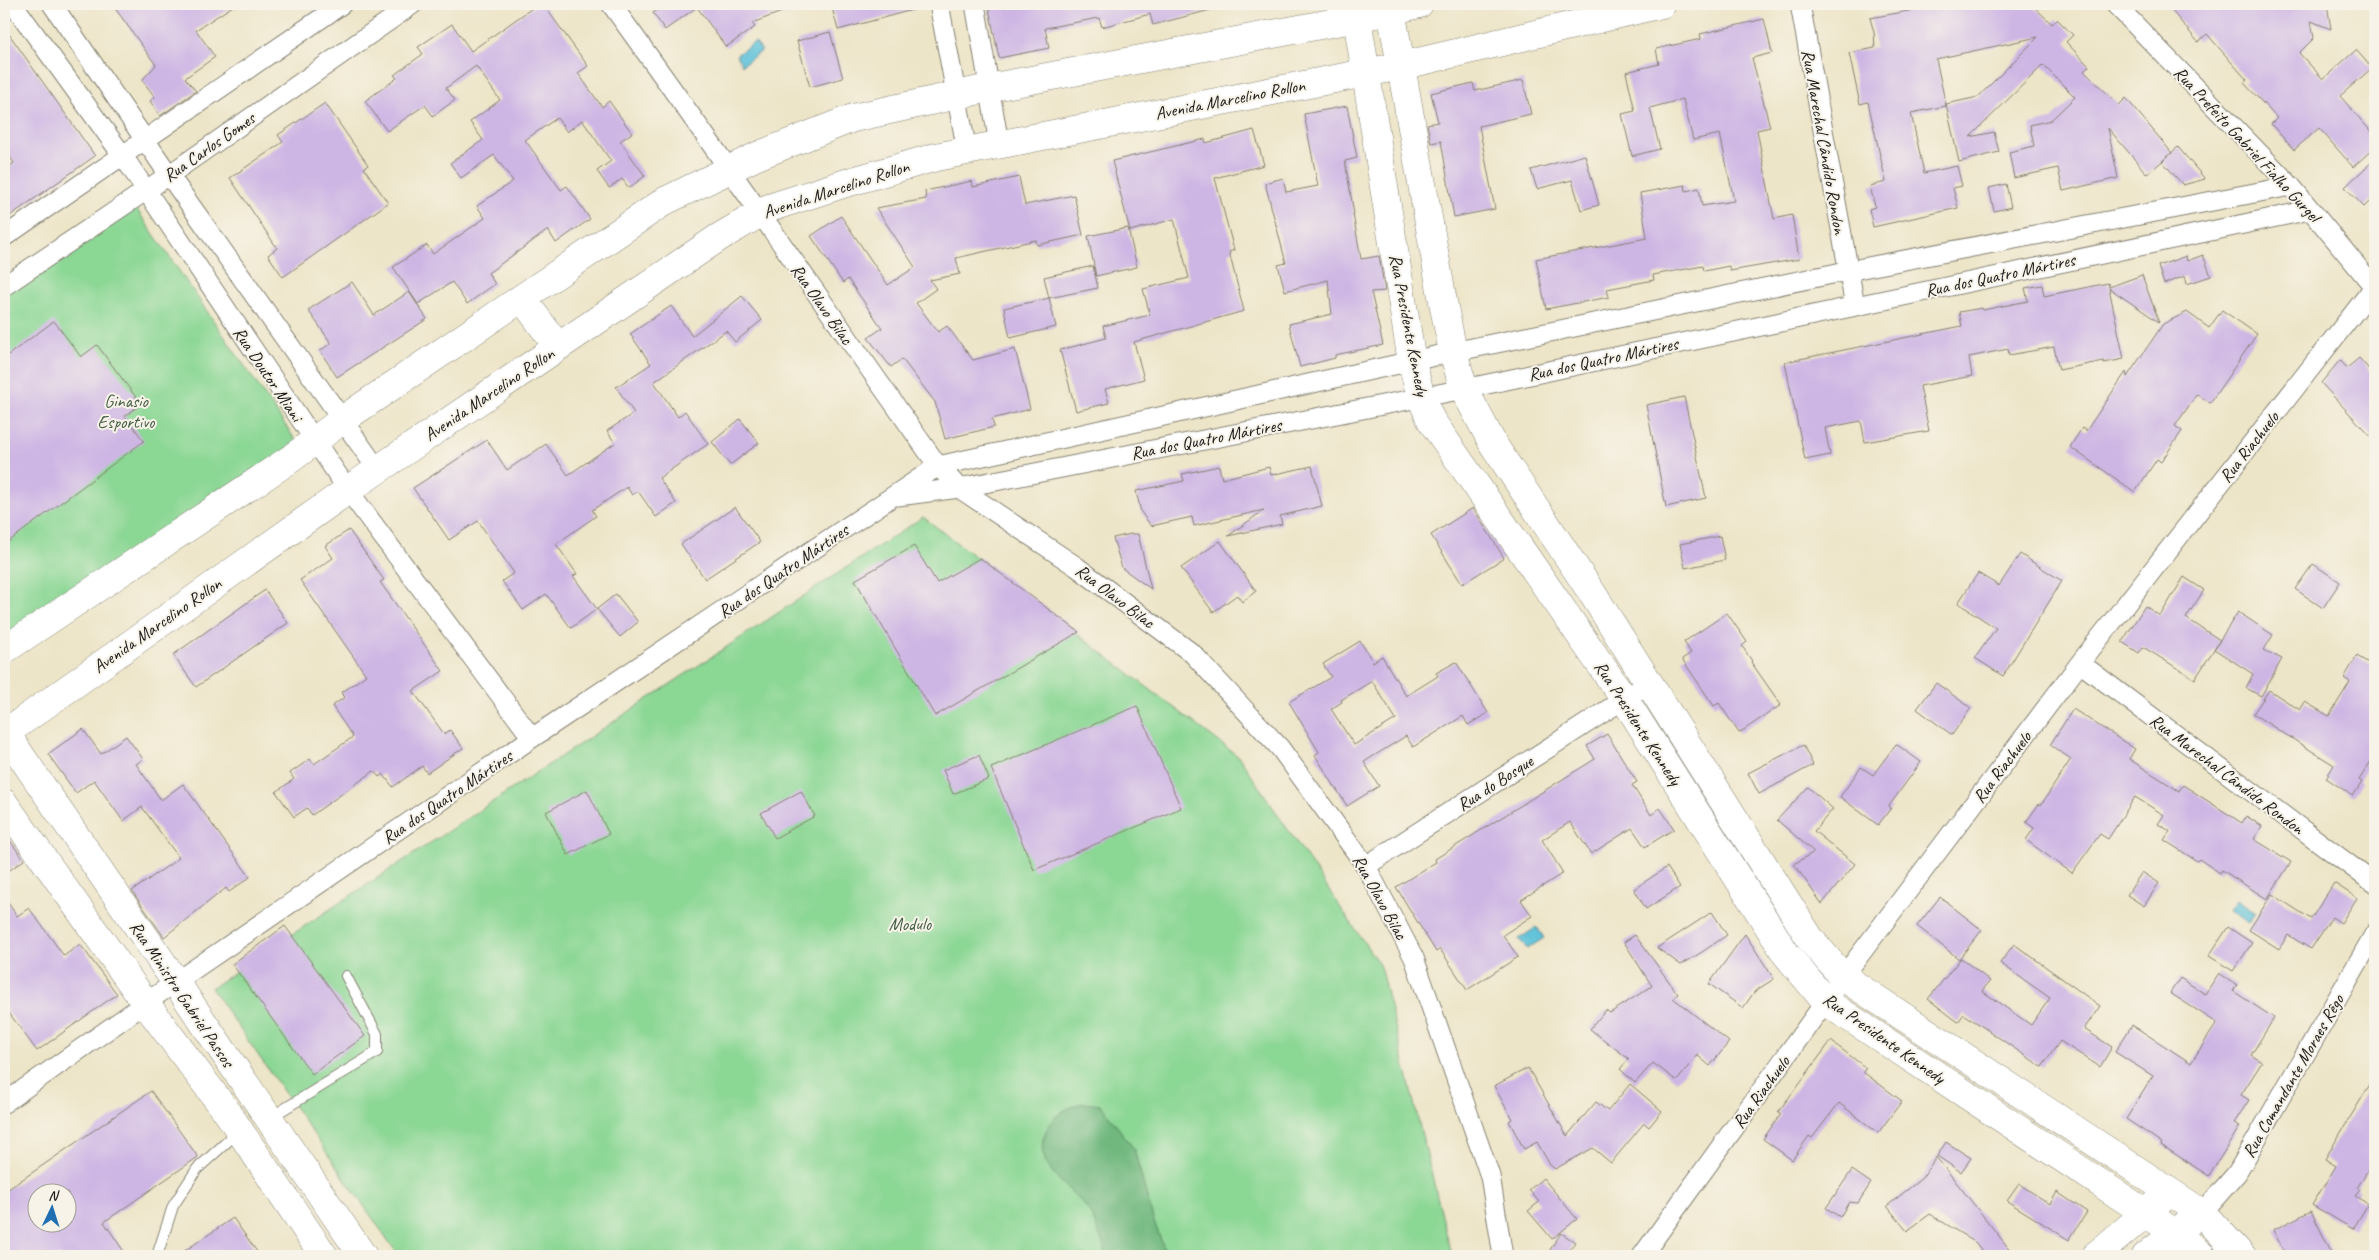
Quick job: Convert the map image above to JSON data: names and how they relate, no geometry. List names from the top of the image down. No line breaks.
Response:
{"streets":{"main road":["Avenida Marcelino Rollon","Rua Presidente Kennedy","Rua Ministro Gabriel Passos"],"street":["Rua Marechal Cândido Rondon","Rua Prefeito Gabriel Fialho Gurgel","Rua Carlos Gomes","Rua dos Quatro Mártires","Rua Olavo Bilac","Rua Doutor Miani","Rua Riachuelo","Rua do Bosque","Rua Comandante Moraes Rêgo"]},"crossings":[["Avenida Marcelino Rollon","Rua Olavo Bilac"],["Avenida Marcelino Rollon","Rua Presidente Kennedy"],["Avenida Marcelino Rollon","Rua Doutor Miani"],["Avenida Marcelino Rollon","Rua Ministro Gabriel Passos"],["Rua Marechal Cândido Rondon","Rua dos Quatro Mártires"],["Rua Marechal Cândido Rondon","Rua Riachuelo"],["Rua Prefeito Gabriel Fialho Gurgel","Rua dos Quatro Mártires"],["Rua Prefeito Gabriel Fialho Gurgel","Rua Riachuelo"],["Rua Carlos Gomes","Rua Doutor Miani"],["Rua dos Quatro Mártires","Rua Olavo Bilac"],["Rua dos Quatro Mártires","Rua Presidente Kennedy"],["Rua dos Quatro Mártires","Rua Doutor Miani"],["Rua dos Quatro Mártires","Rua Ministro Gabriel Passos"],["Rua Olavo Bilac","Rua do Bosque"],["Rua Presidente Kennedy","Rua Riachuelo"],["Rua Presidente Kennedy","Rua do Bosque"],["Rua Presidente Kennedy","Rua Comandante Moraes Rêgo"]],"parks":["Ginasio Esportivo","Modulo"],"north":"top"}
